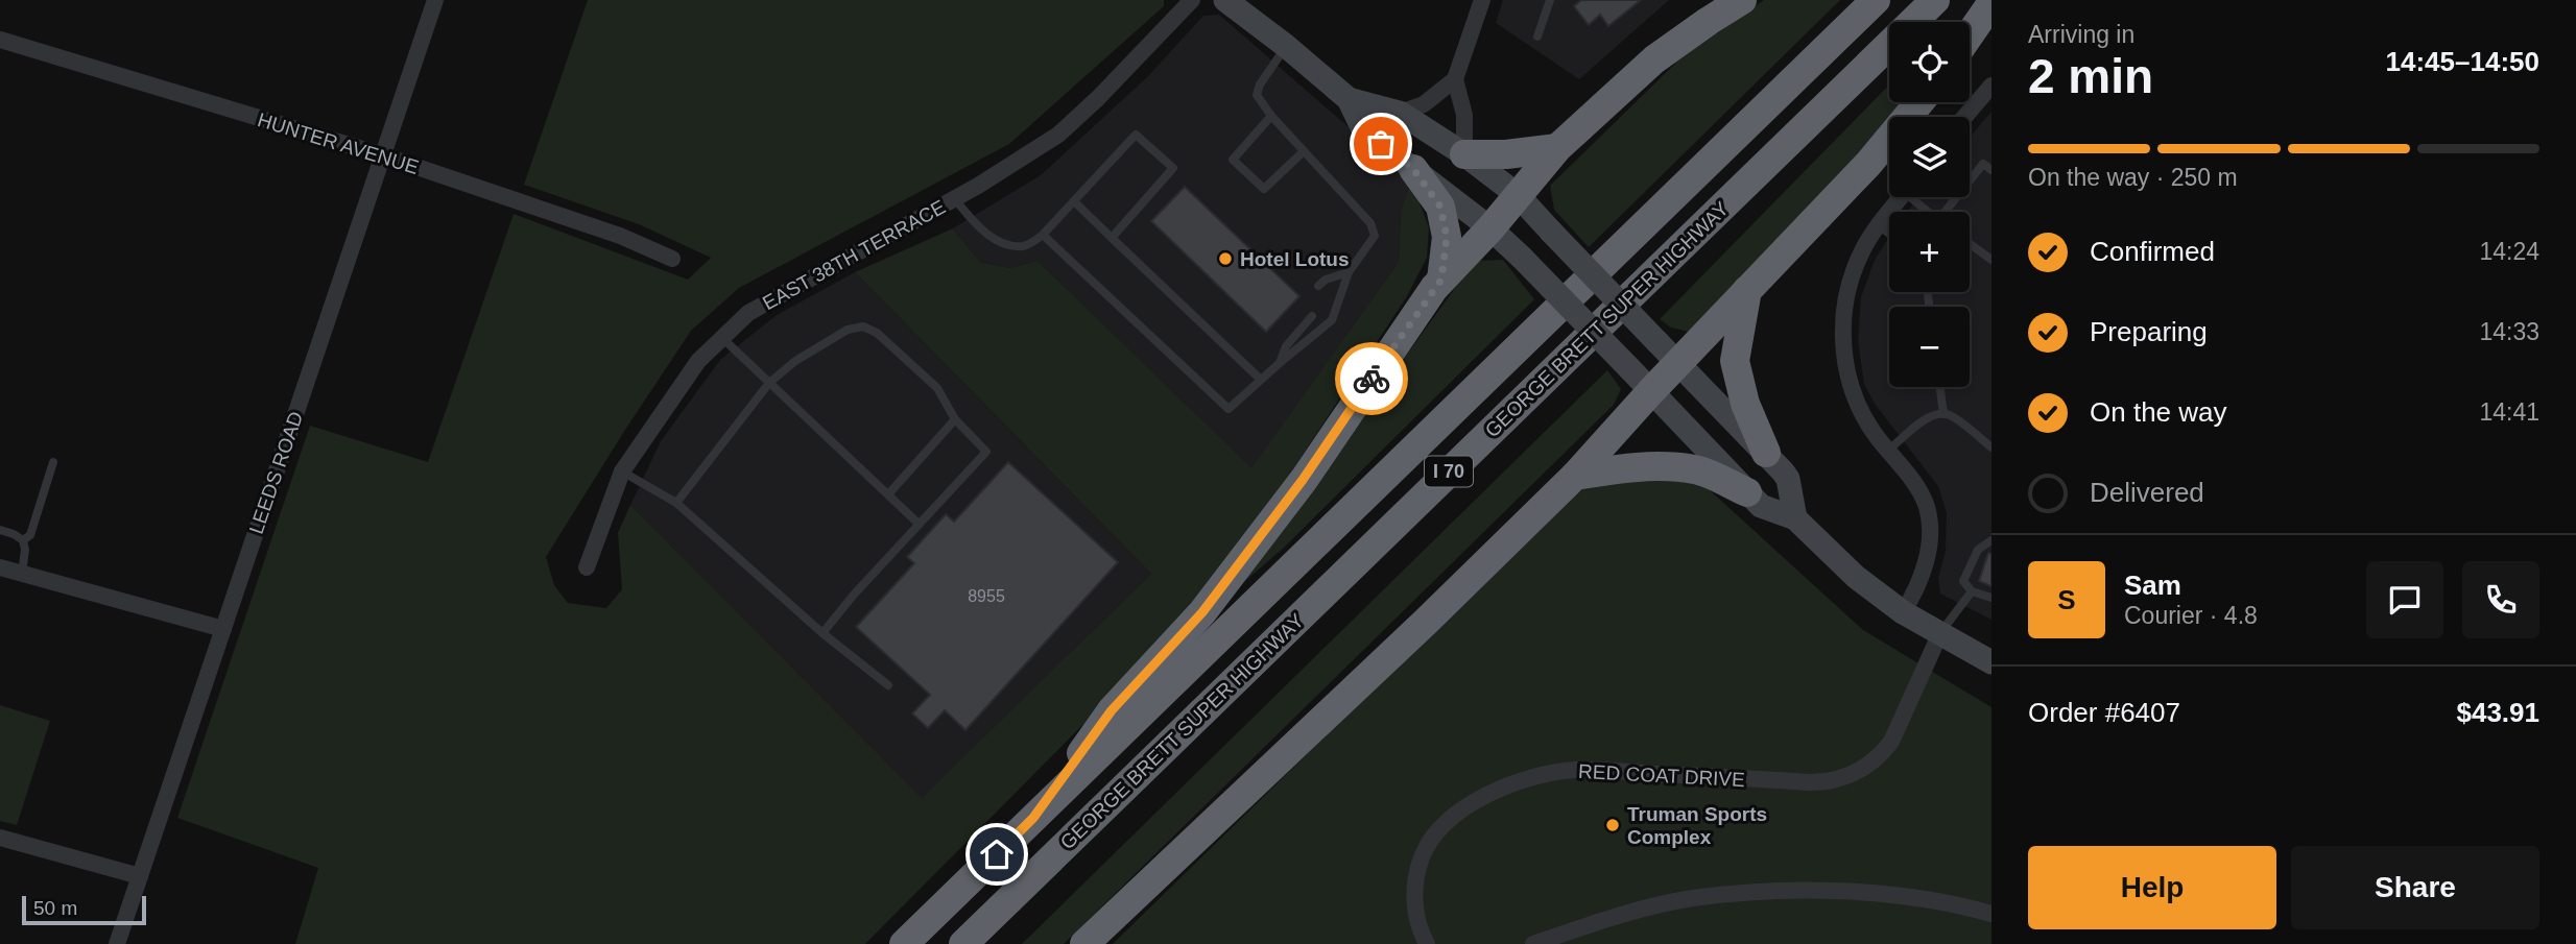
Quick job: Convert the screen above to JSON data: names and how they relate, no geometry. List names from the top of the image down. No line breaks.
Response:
{"streets":{"highway":["GEORGE BRETT SUPER HIGHWAY","I 70"],"street":["HUNTER AVENUE","EAST 38TH TERRACE","LEEDS ROAD","RED COAT DRIVE"]},"crossings":[["HUNTER AVENUE","LEEDS ROAD"]],"places":["Hotel Lotus","Truman Sports Complex"],"house_numbers":["8955"],"scale_bar":"50 m","page":{"heading":["2 min","Arriving in","14:45–14:50"],"panel":["Sam","Courier · 4.8","Order #6407","$43.91"],"map_buttons":["+","−"],"bar":"On the way · 250 m","list":[["Confirmed","14:24"],["Preparing","14:33"],["On the way","14:41"],"Delivered"],"round":"S","buttons":["Help","Share"],"scale":"50 m"}}
